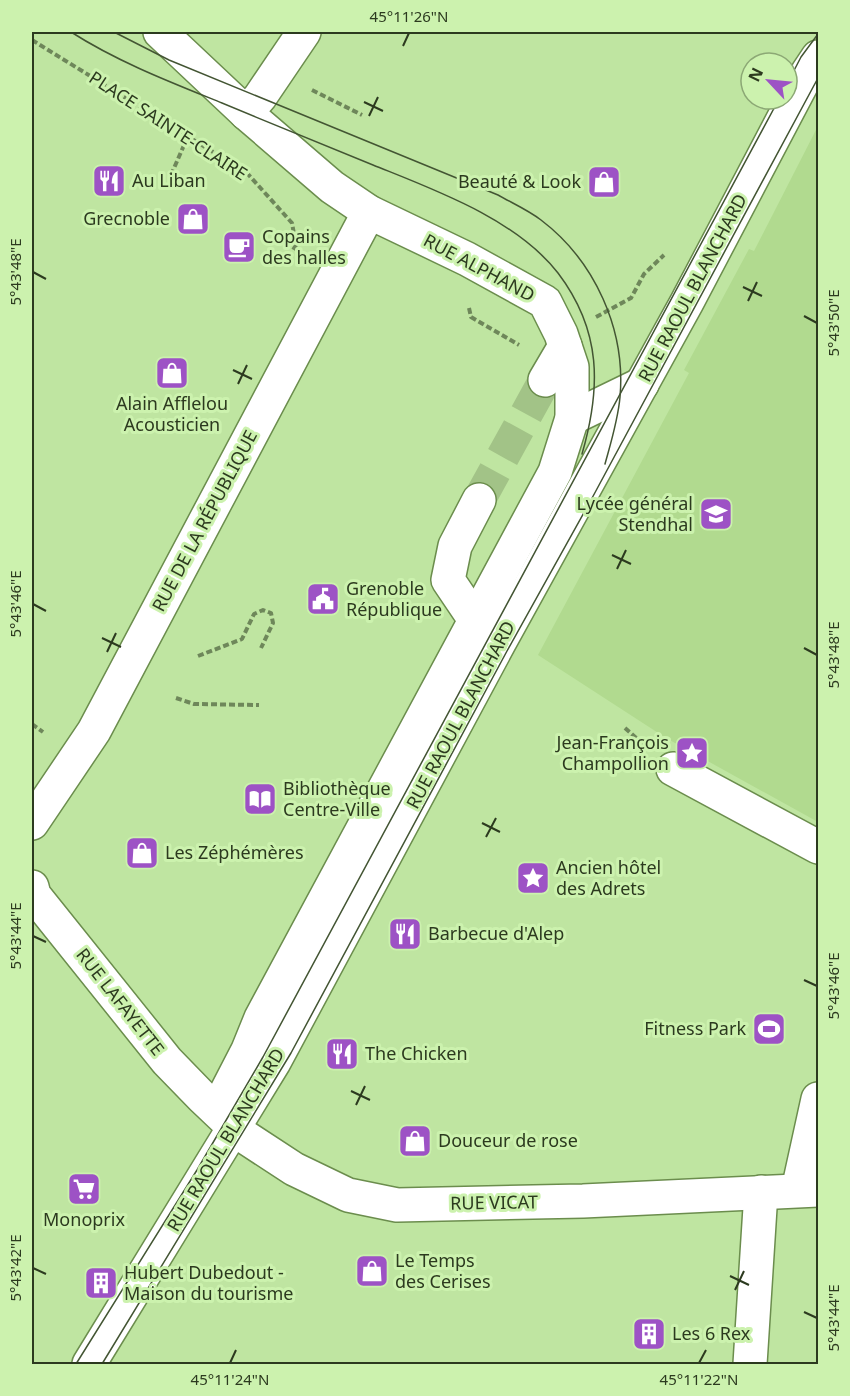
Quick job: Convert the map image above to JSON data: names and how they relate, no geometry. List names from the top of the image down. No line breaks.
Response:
{"streets":{"street":["RUE ALPHAND","RUE RAOUL BLANCHARD","RUE DE LA RÉPUBLIQUE","RUE LAFAYETTE","RUE VICAT"],"path":["PLACE SAINTE-CLAIRE"]},"crossings":[["RUE ALPHAND","RUE RAOUL BLANCHARD"],["RUE ALPHAND","RUE DE LA RÉPUBLIQUE"],["RUE RAOUL BLANCHARD","RUE LAFAYETTE"],["RUE RAOUL BLANCHARD","RUE VICAT"],["RUE LAFAYETTE","RUE VICAT"]],"places":{"restaurant":["Au Liban","Barbecue d'Alep","The Chicken"],"shop":["Beauté & Look","Grecnoble","Alain Afflelou Acousticien","Les Zéphémères","Douceur de rose","Le Temps des Cerises"],"cafe":["Copains des halles"],"school or university":["Lycée général Stendhal"],"public building":["Grenoble République"],"place":["Jean-François Champollion","Ancien hôtel des Adrets"],"library":["Bibliothèque Centre-Ville"],"sports":["Fitness Park"],"supermarket":["Monoprix"],"building":["Hubert Dubedout - Maison du tourisme","Les 6 Rex"]},"north":"top left","coordinates":["45°11'26\"N","5°43'48\"E","5°43'50\"E","5°43'46\"E","5°43'44\"E","5°43'42\"E","45°11'24\"N","45°11'22\"N"]}
